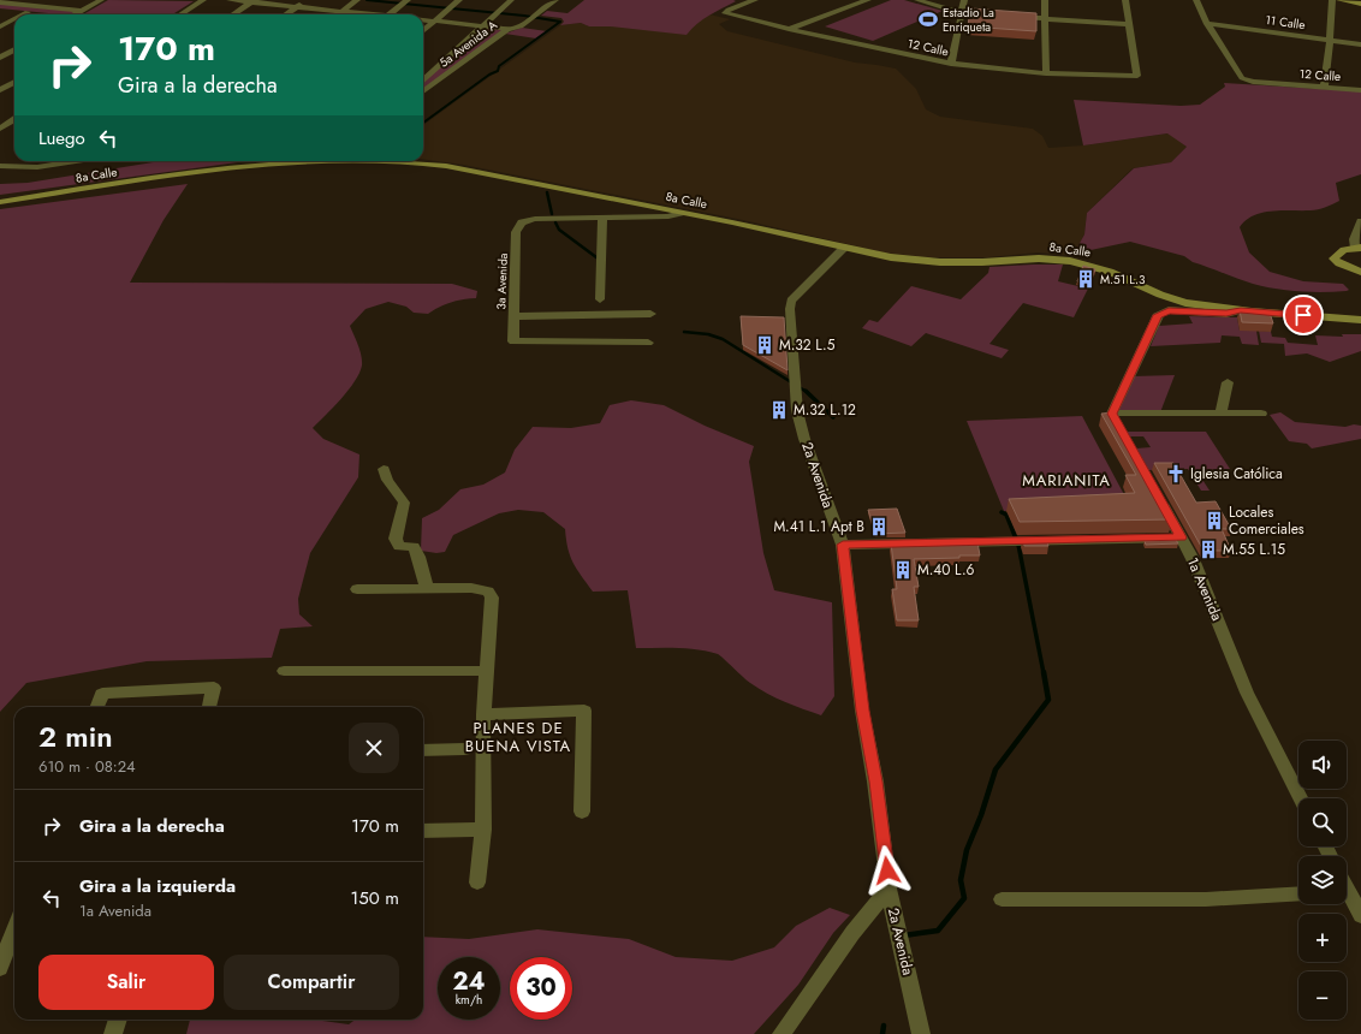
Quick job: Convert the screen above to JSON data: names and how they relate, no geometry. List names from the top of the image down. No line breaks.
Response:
{"streets":{"main road":["8a Calle"],"street":["11 Calle","5a Avenida A","12 Calle","3a Avenida","2a Avenida","1a Avenida"]},"crossings":[["11 Calle","12 Calle"],["8a Calle","2a Avenida"]],"districts":["MARIANITA","PLANES DE BUENA VISTA"],"places":{"sports":["Estadio La Enriqueta"],"building":["M.51 L.3","M.32 L.5","M.32 L.12","Locales Comerciales","M.41 L.1 Apt B","M.55 L.15","M.40 L.6"],"church":["Iglesia Católica"]},"page":{"turn":["170 m","Gira a la derecha"],"then":"Luego","heading":["2 min","610 m · 08:24"],"map_buttons":["+","−"],"list":[{"name":"Gira a la derecha","value":"170 m"},{"name":"Gira a la izquierda","note":"1a Avenida","value":"150 m"}],"buttons":["Salir","Compartir"],"speed":"24 km/h","limit":"30"}}
